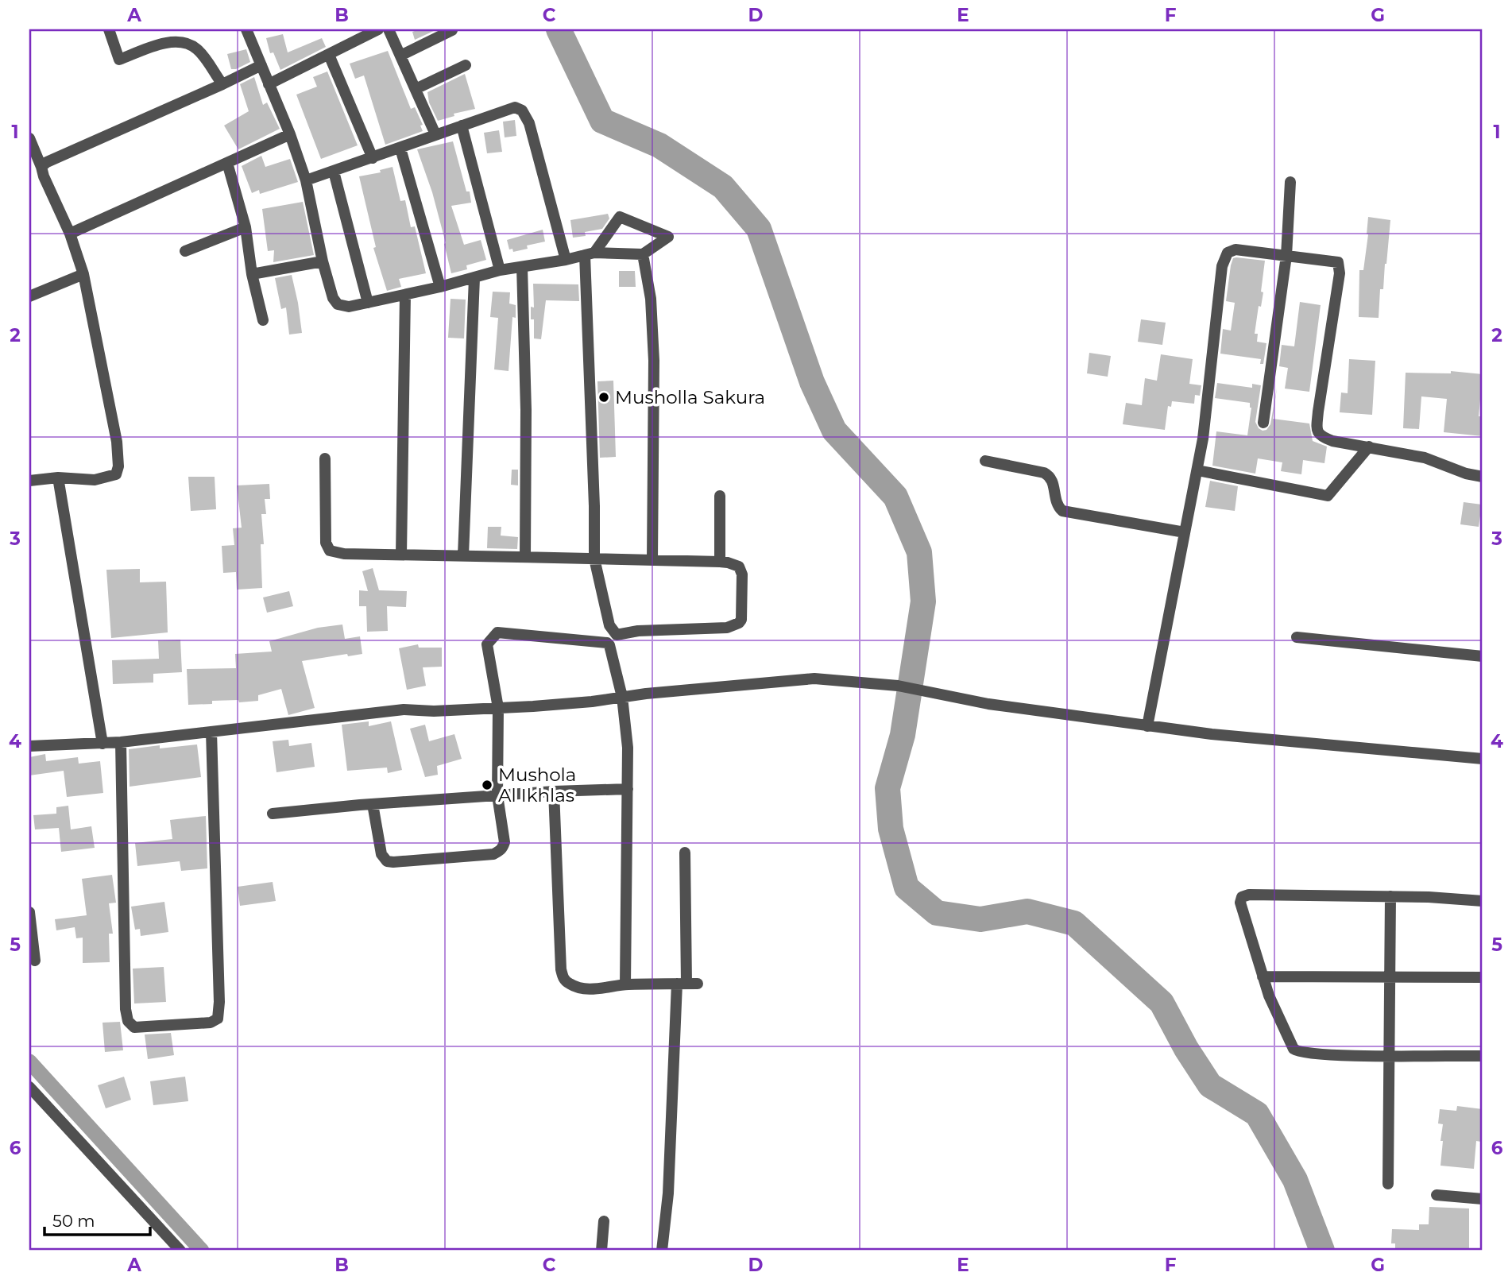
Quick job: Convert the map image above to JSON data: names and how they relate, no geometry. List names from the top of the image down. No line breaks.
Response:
{"places":["Musholla Sakura","Mushola Al Ikhlas"],"scale_bar":"50 m","grid":{"columns":["A","B","C","D","E","F","G"],"rows":["1","2","3","4","5","6"]}}
